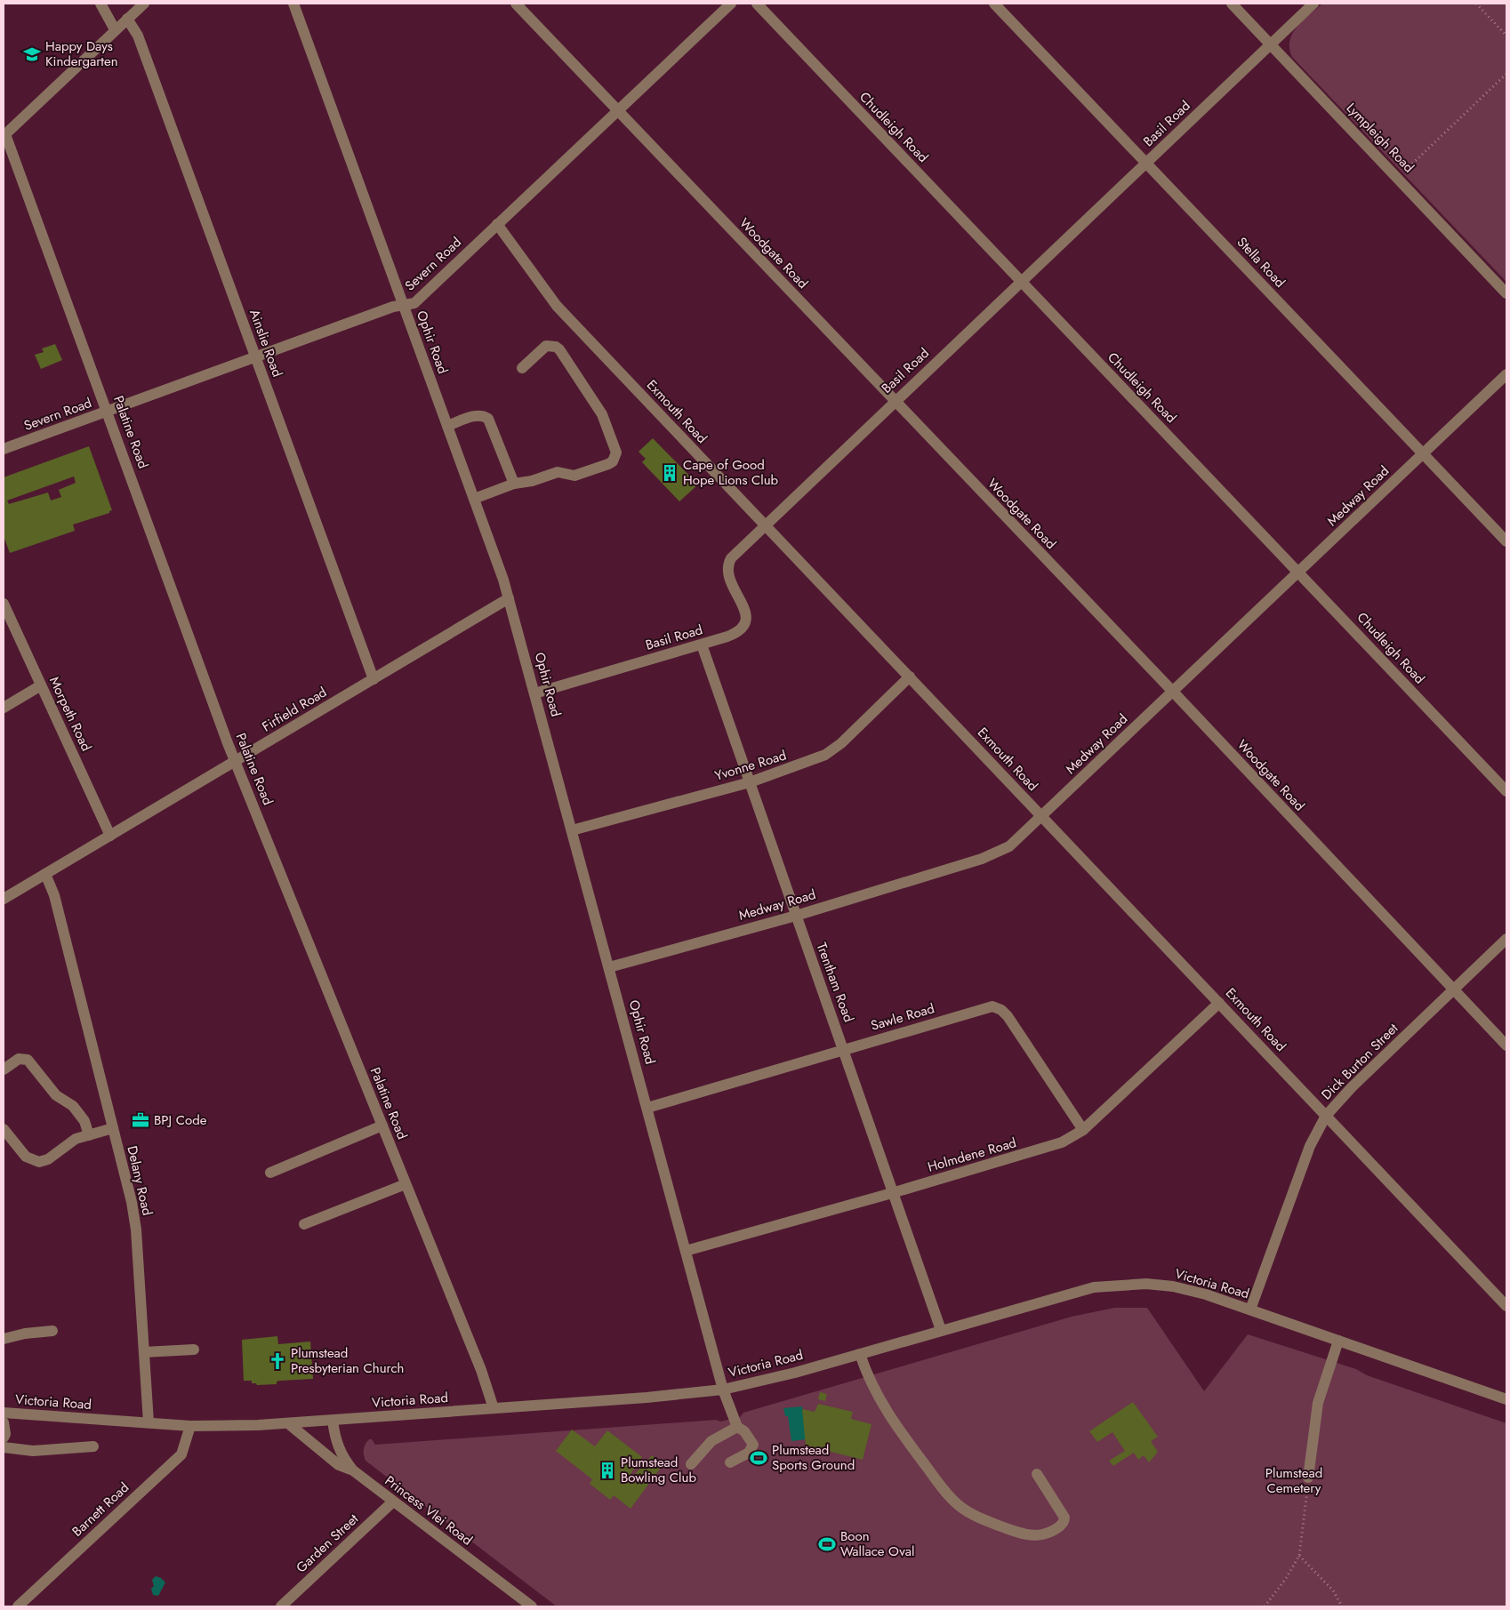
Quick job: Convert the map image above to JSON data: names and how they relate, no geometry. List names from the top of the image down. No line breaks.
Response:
{"streets":{"street":["Basil Road","Chudleigh Road","Lympleigh Road","Woodgate Road","Stella Road","Severn Road","Ophir Road","Ainslie Road","Exmouth Road","Palatine Road","Medway Road","Firfield Road","Morpeth Road","Yvonne Road","Trentham Road","Sawle Road","Dick Burton Street","Holmdene Road","Delany Road","Victoria Road","Barnett Road","Princess Vlei Road","Garden Street"]},"crossings":[["Basil Road","Chudleigh Road"],["Basil Road","Lympleigh Road"],["Basil Road","Woodgate Road"],["Basil Road","Stella Road"],["Basil Road","Ophir Road"],["Basil Road","Exmouth Road"],["Basil Road","Trentham Road"],["Chudleigh Road","Medway Road"],["Woodgate Road","Severn Road"],["Woodgate Road","Medway Road"],["Woodgate Road","Dick Burton Street"],["Stella Road","Medway Road"],["Severn Road","Ophir Road"],["Severn Road","Ainslie Road"],["Severn Road","Exmouth Road"],["Severn Road","Palatine Road"],["Ophir Road","Medway Road"],["Ophir Road","Firfield Road"],["Ophir Road","Yvonne Road"],["Ophir Road","Sawle Road"],["Ophir Road","Holmdene Road"],["Ophir Road","Victoria Road"],["Ainslie Road","Firfield Road"],["Exmouth Road","Medway Road"],["Exmouth Road","Yvonne Road"],["Exmouth Road","Dick Burton Street"],["Exmouth Road","Holmdene Road"],["Palatine Road","Firfield Road"],["Palatine Road","Victoria Road"],["Medway Road","Trentham Road"],["Firfield Road","Morpeth Road"],["Firfield Road","Delany Road"],["Yvonne Road","Trentham Road"],["Trentham Road","Sawle Road"],["Trentham Road","Holmdene Road"],["Trentham Road","Victoria Road"],["Sawle Road","Holmdene Road"],["Dick Burton Street","Victoria Road"],["Delany Road","Victoria Road"],["Victoria Road","Barnett Road"],["Victoria Road","Princess Vlei Road"],["Princess Vlei Road","Garden Street"]],"parks":["Plumstead Cemetery"],"places":{"school or university":["Happy Days Kindergarten"],"building":["Cape of Good Hope Lions Club","Plumstead Bowling Club"],"office":["BPJ Code"],"church":["Plumstead Presbyterian Church"],"sports":["Plumstead Sports Ground","Boon Wallace Oval"]}}
